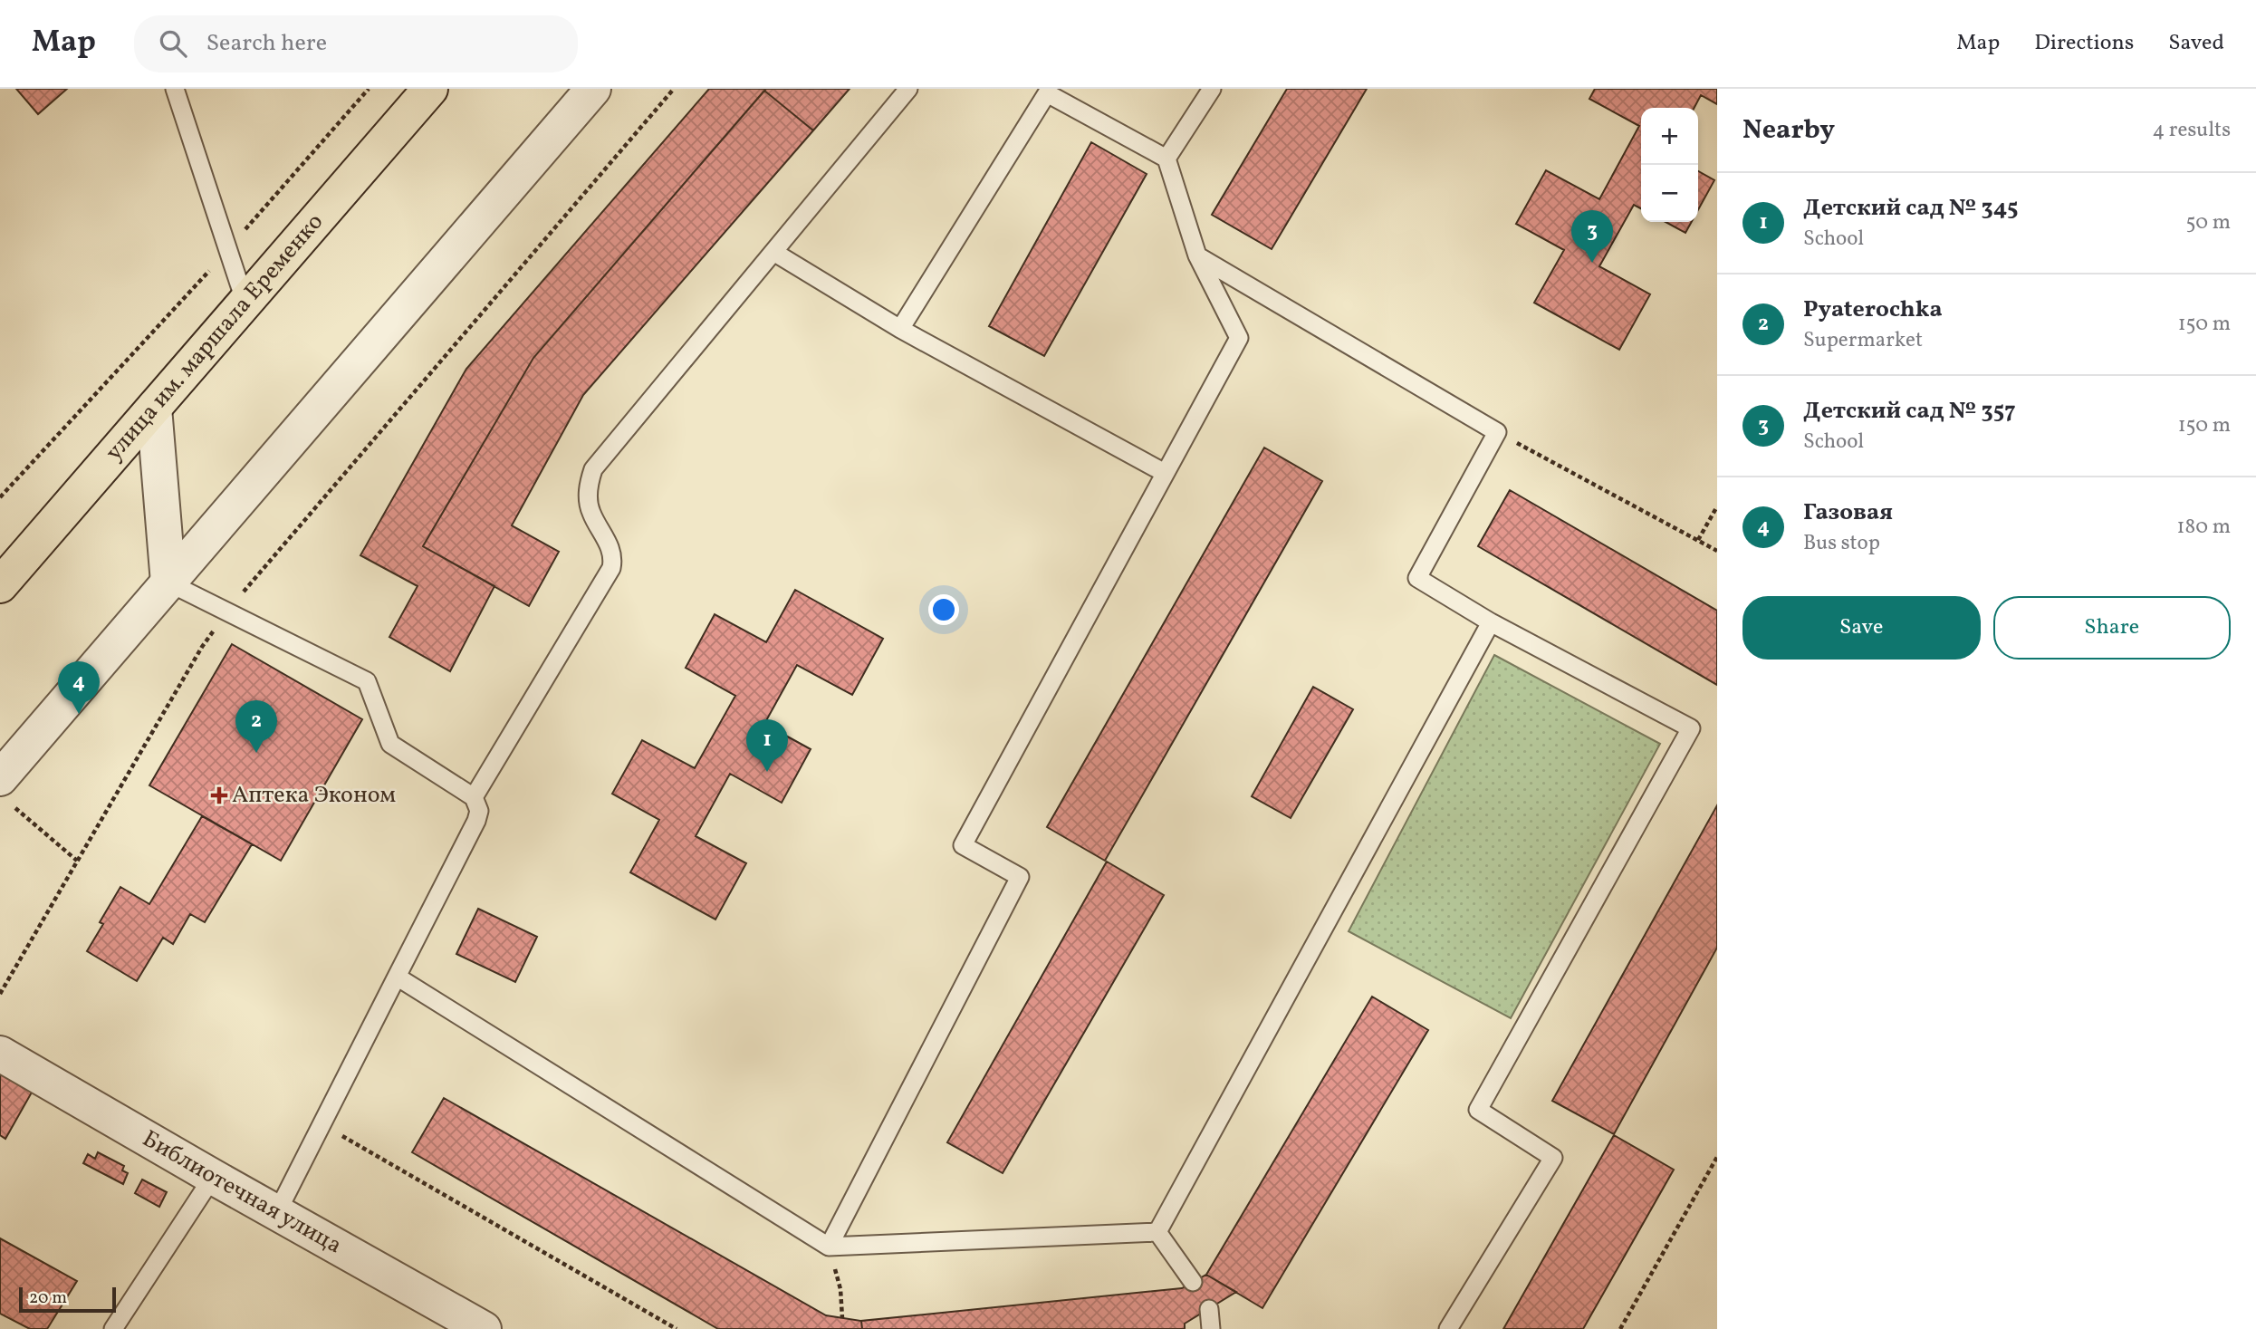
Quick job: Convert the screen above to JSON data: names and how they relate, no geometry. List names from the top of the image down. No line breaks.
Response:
{"streets":{"highway":["улица им. маршала Еременко"],"street":["Библиотечная улица"]},"places":{"health":["Аптека Эконом"]},"scale_bar":"20 m","page":{"header":"Map","search":"Search here","nav":["Map","Directions","Saved"],"heading":["Nearby","4 results"],"map_buttons":["+","−"],"list":[{"mark":"1","name":"Детский сад № 345","note":"School","value":"50 m"},{"mark":"2","name":"Pyaterochka","note":"Supermarket","value":"150 m"},{"mark":"3","name":"Детский сад № 357","note":"School","value":"150 m"},{"mark":"4","name":"Газовая","note":"Bus stop","value":"180 m"}],"pins":["3","4","2","1"],"buttons":["Save","Share"],"scale":"20 m"}}
